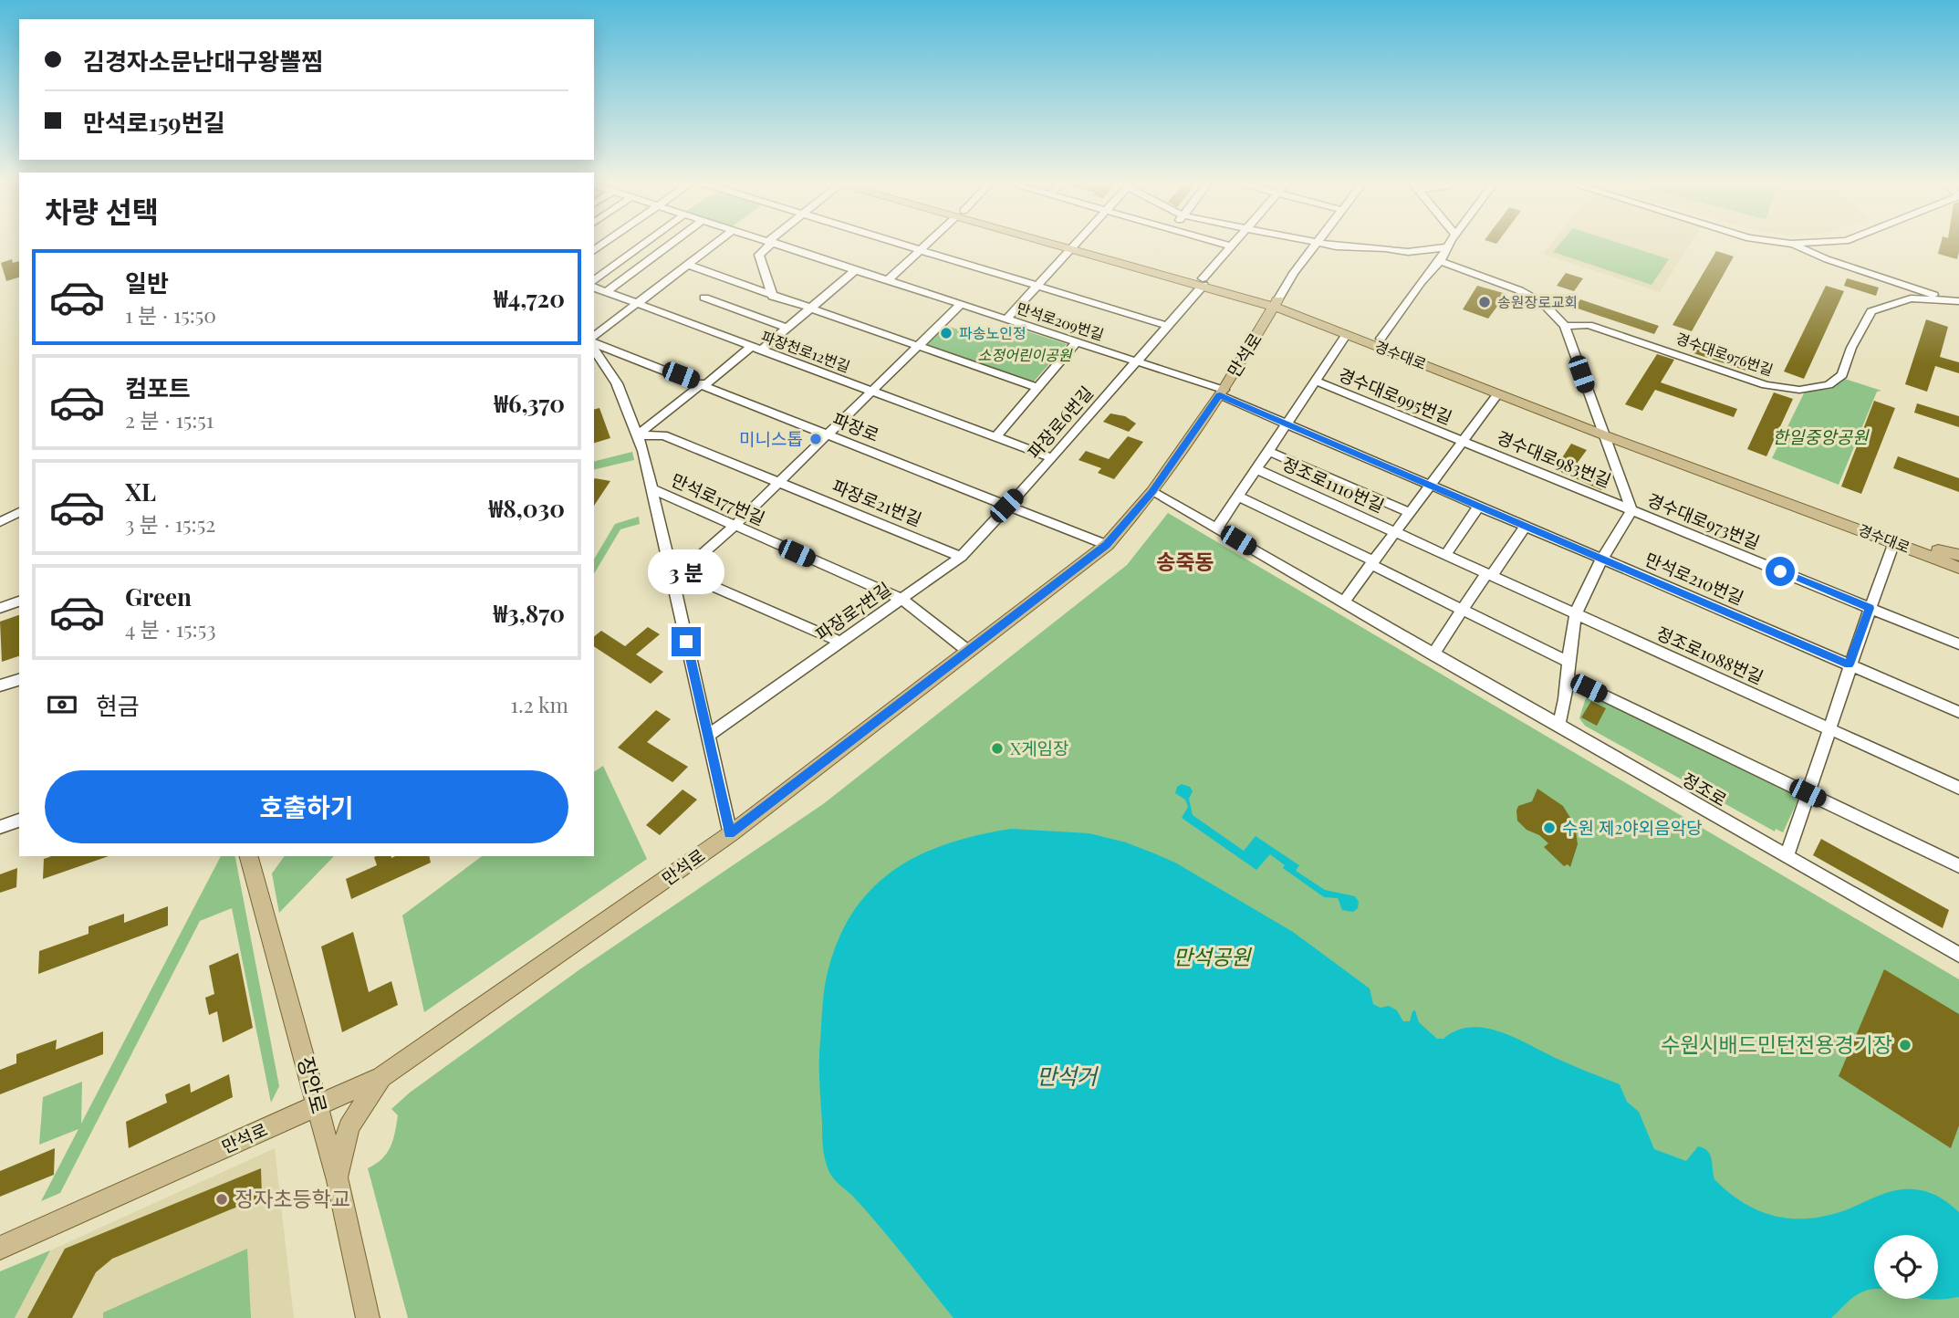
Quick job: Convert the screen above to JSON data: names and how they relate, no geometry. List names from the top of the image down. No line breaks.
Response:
{"streets":{"main road":["만석로","경수대로","장안로"],"street":["만석로209번길","파장천로12번길","경수대로976번길","경수대로995번길","파장로6번길","파장로","경수대로983번길","정조로1110번길","만석로177번길","파장로21번길","경수대로973번길","만석로210번길","파장로7번길","정조로1088번길","정조로"]},"crossings":[["만석로209번길","만석로"],["만석로209번길","파장로6번길"],["만석로209번길","만석로210번길"],["파장천로12번길","파장로6번길"],["만석로","경수대로"],["만석로","파장로"],["만석로","만석로177번길"],["만석로","만석로210번길"],["만석로","정조로"],["만석로","장안로"],["경수대로","경수대로995번길"],["경수대로","파장로6번길"],["경수대로","경수대로983번길"],["경수대로","경수대로973번길"],["경수대로995번길","경수대로983번길"],["경수대로995번길","정조로1110번길"],["경수대로995번길","만석로210번길"],["파장로6번길","파장로"],["파장로6번길","파장로7번길"],["파장로","파장로7번길"],["경수대로983번길","정조로1110번길"],["경수대로983번길","경수대로973번길"],["경수대로983번길","만석로210번길"],["경수대로983번길","정조로"],["정조로1110번길","만석로210번길"],["정조로1110번길","정조로1088번길"],["정조로1110번길","정조로"],["만석로177번길","파장로7번길"],["파장로21번길","파장로7번길"],["경수대로973번길","만석로210번길"]],"districts":["송죽동"],"water":["만석거"],"parks":["소정어린이공원","한일중앙공원","만석공원"],"places":["송원장로교회","파송노인정","미니스톱","X게임장","수원 제2야외음악당","수원시배드민턴전용경기장","정자초등학교"],"page":{"banner":["김경자소문난대구왕뽈찜","만석로159번길"],"heading":"차량 선택","list":[{"name":"일반","note":"1 분 · 15:50","value":"₩4,720"},{"name":"컴포트","note":"2 분 · 15:51","value":"₩6,370"},{"name":"XL","note":"3 분 · 15:52","value":"₩8,030"},{"name":"Green","note":"4 분 · 15:53","value":"₩3,870"}],"bubble":"3 분","pay":["현금","1.2 km"],"buttons":"호출하기"}}
